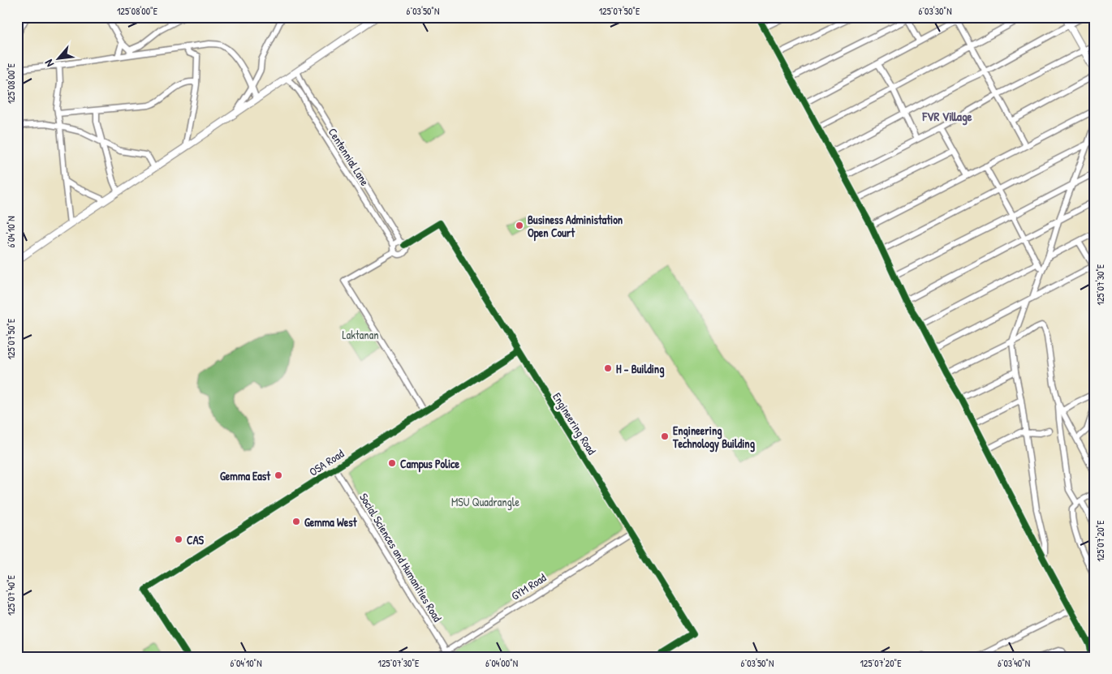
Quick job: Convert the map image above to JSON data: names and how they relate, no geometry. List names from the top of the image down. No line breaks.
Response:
{"streets":{"street":["Centennial Lane","Engineering Road","OSA Road","Social Sciences and Humanities Road","GYM Road"]},"crossings":[["Centennial Lane","Engineering Road"],["Engineering Road","OSA Road"],["Engineering Road","GYM Road"],["OSA Road","Social Sciences and Humanities Road"],["Social Sciences and Humanities Road","GYM Road"]],"districts":["FVR Village"],"parks":["Laktanan","MSU Quadrangle"],"places":["Business Administation Open Court","H - Building","Engineering Technology Building","Campus Police","Gemma East","Gemma West","CAS"],"north":"bottom left","coordinates":["125°08'00\"E","6°03'50\"N","125°07'50\"E","6°03'30\"N","6°04'10\"N","125°07'30\"E","125°07'20\"E","125°07'40\"E","6°04'00\"N","6°03'40\"N"]}
